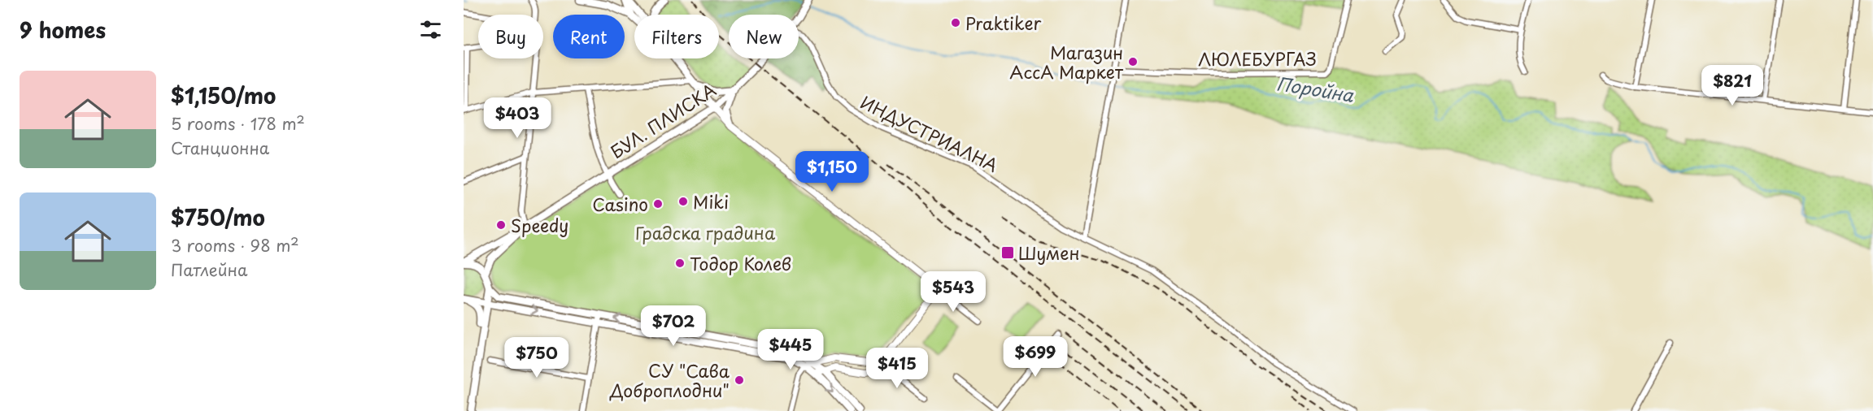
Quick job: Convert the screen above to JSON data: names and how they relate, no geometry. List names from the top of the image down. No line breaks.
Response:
{"streets":{"main road":["БУЛ. ПЛИСКА"],"street":["ЛЮЛЕБУРГАЗ","ИНДУСТРИАЛНА"]},"water":["Поройна"],"parks":["Градска градина"],"places":{"other":["Praktiker","Магазин АссА Маркет","Miki","Casino","Speedy","Тодор Колев","СУ \"Сава Доброплодни\""],"transit":["Шумен"]},"page":{"heading":"9 homes","chip":["Buy","Rent","Filters","New"],"list":[{"name":"$1,150/mo","note":"5 rooms · 178 m² · Станционна"},{"name":"$750/mo","note":"3 rooms · 98 m² · Патлейна"}],"price":["$821","$403","$1,150","$543","$702","$445","$699","$750","$415"]}}
